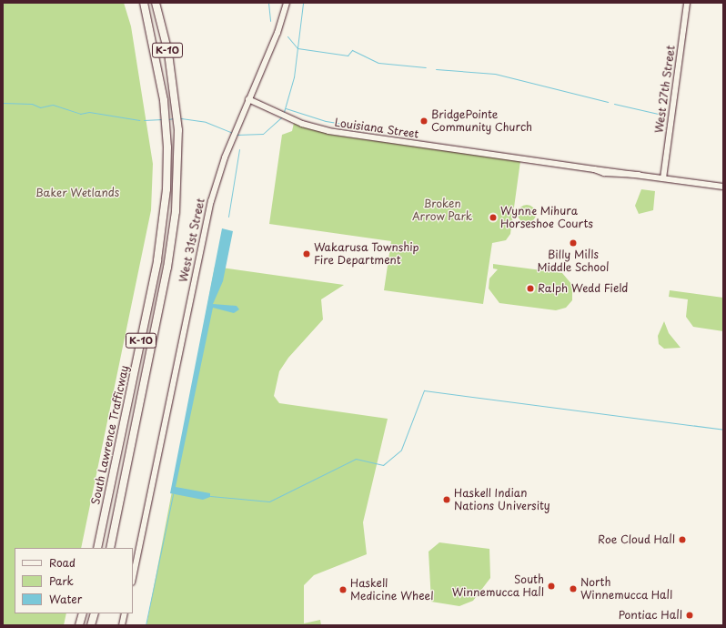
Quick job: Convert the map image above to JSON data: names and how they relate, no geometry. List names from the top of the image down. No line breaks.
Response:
{"streets":{"highway":["K-10","South Lawrence Trafficway"],"main road":["West 27th Street","Louisiana Street","West 31st Street"]},"crossings":[["West 27th Street","Louisiana Street"],["Louisiana Street","West 31st Street"]],"parks":["Baker Wetlands","Broken Arrow Park"],"places":["BridgePointe Community Church","Wynne Mihura Horseshoe Courts","Billy Mills Middle School","Wakarusa Township Fire Department","Ralph Wedd Field","Haskell Indian Nations University","Roe Cloud Hall","South Winnemucca Hall","North Winnemucca Hall","Haskell Medicine Wheel","Pontiac Hall"],"legend":["Road","Park","Water"]}
